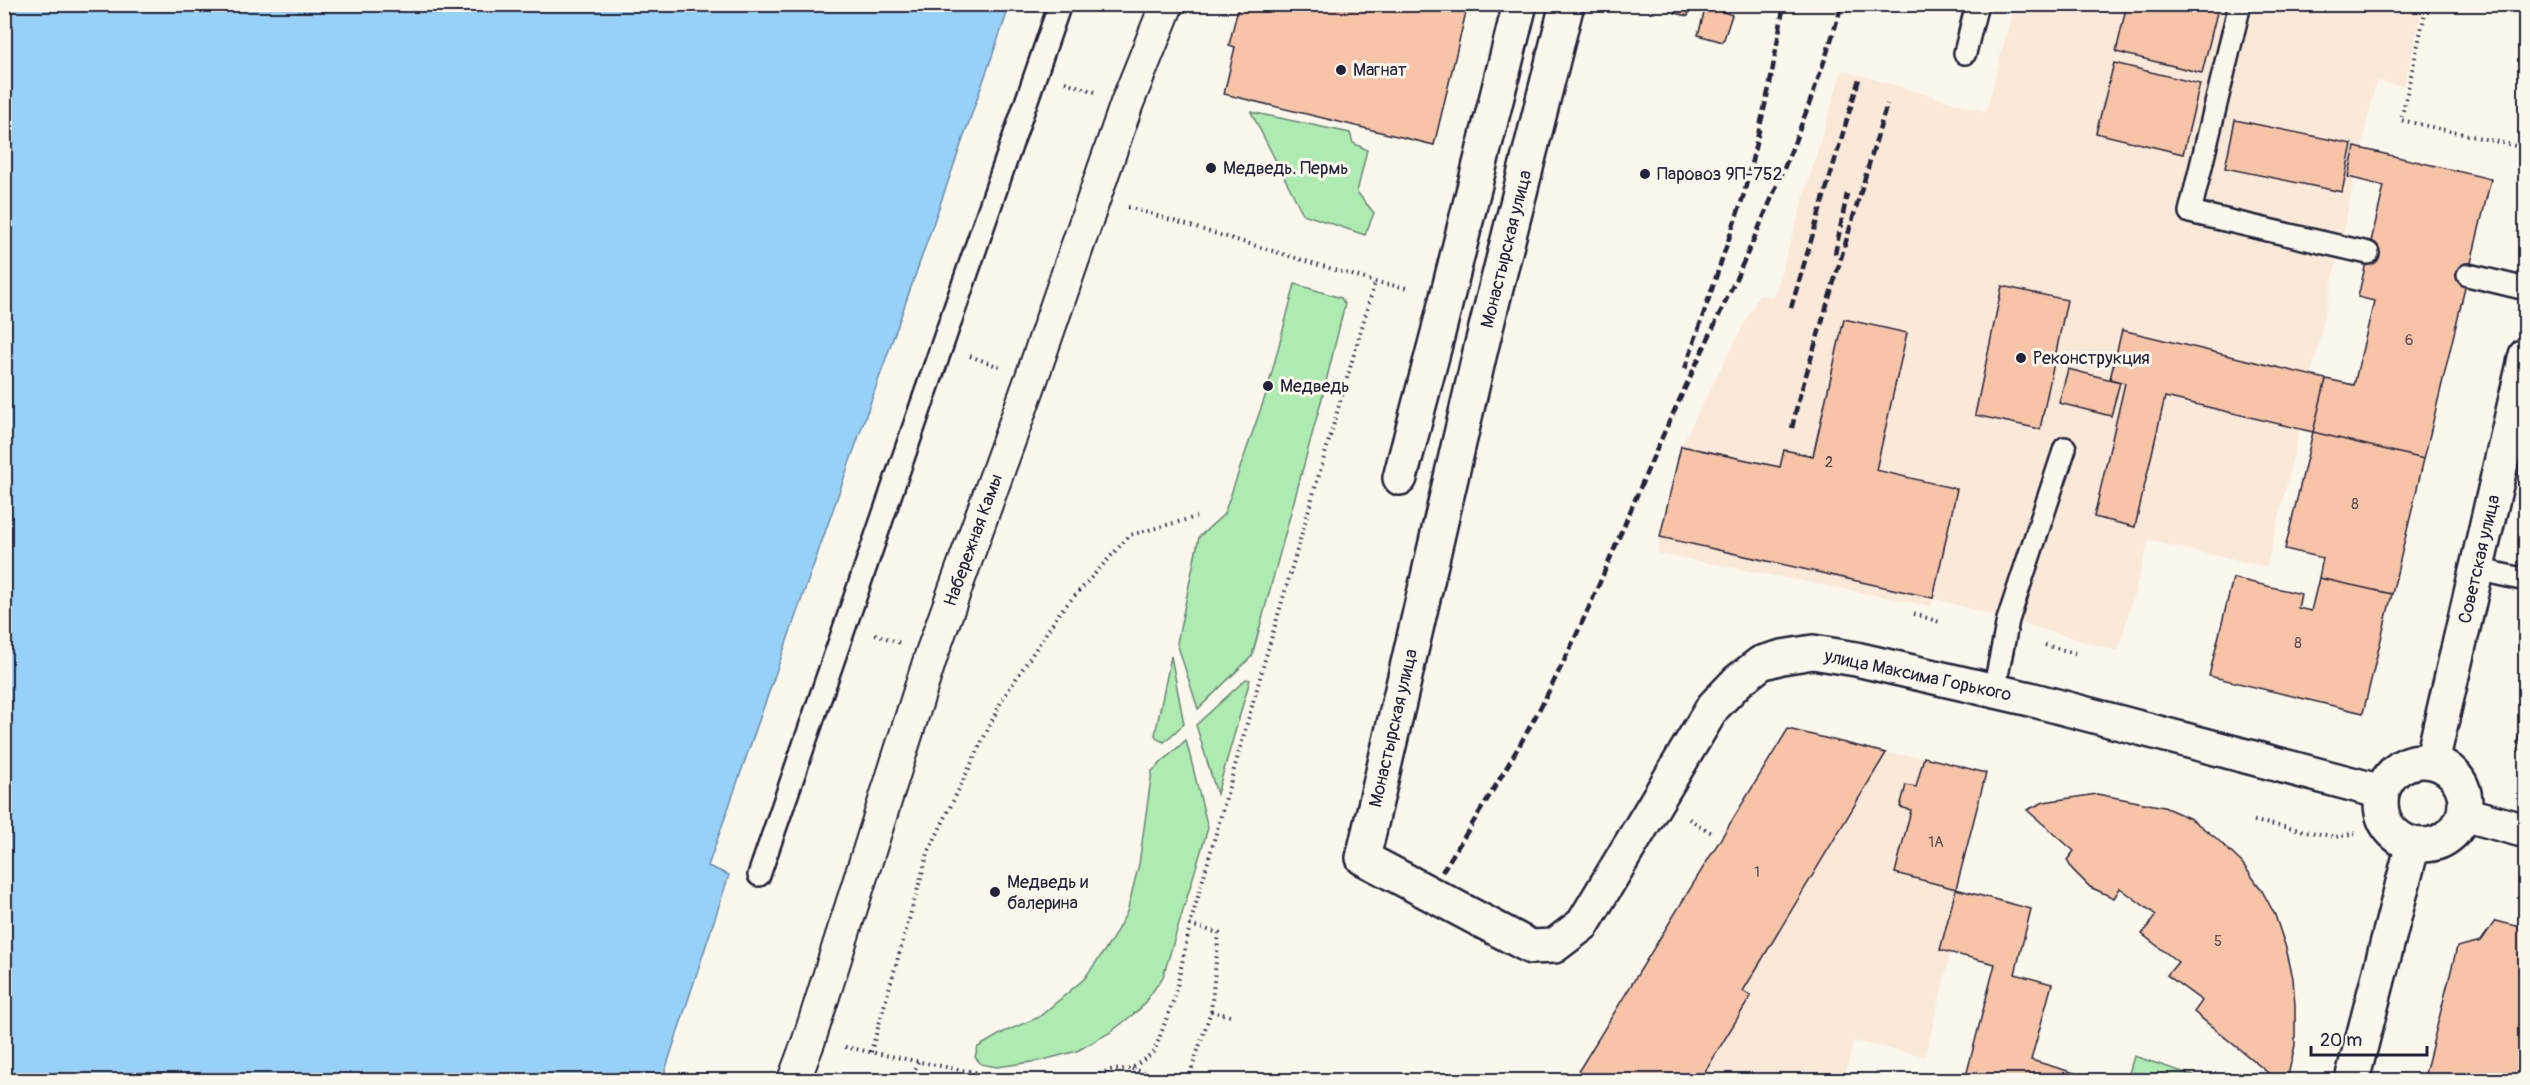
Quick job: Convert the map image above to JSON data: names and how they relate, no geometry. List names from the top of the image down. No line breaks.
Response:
{"streets":{"street":["Монастырская улица","Набережная Камы","Советская улица","улица Максима Горького"]},"crossings":[["Монастырская улица","улица Максима Горького"],["Советская улица","улица Максима Горького"]],"places":["Магнат","Медведь. Пермь","Паровоз 9П-752","Реконструкция","Медведь","Медведь и балерина"],"house_numbers":["6","2","8","8","1А","1","5"],"scale_bar":"20 m"}
